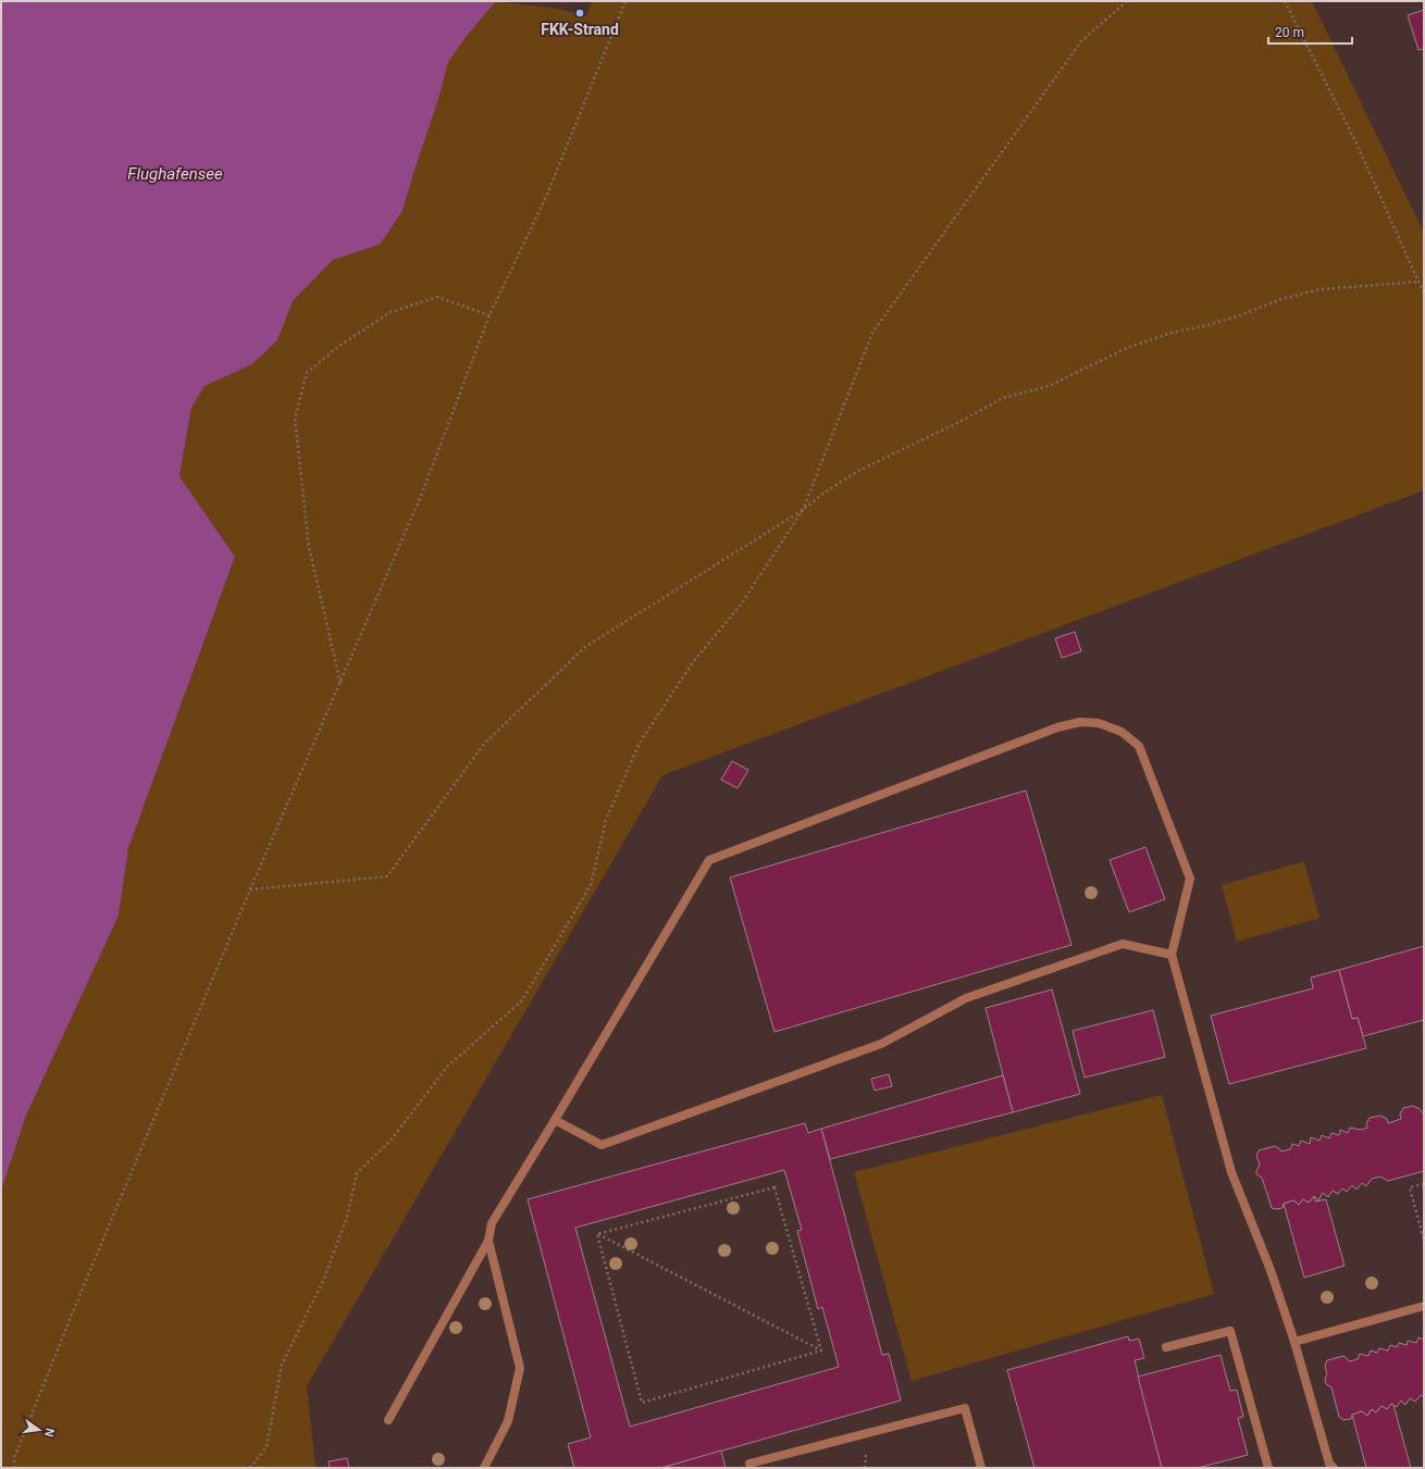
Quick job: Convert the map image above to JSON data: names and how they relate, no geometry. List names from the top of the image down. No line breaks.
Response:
{"water":["Flughafensee"],"places":["FKK-Strand"],"scale_bar":"20 m","north":"right"}
